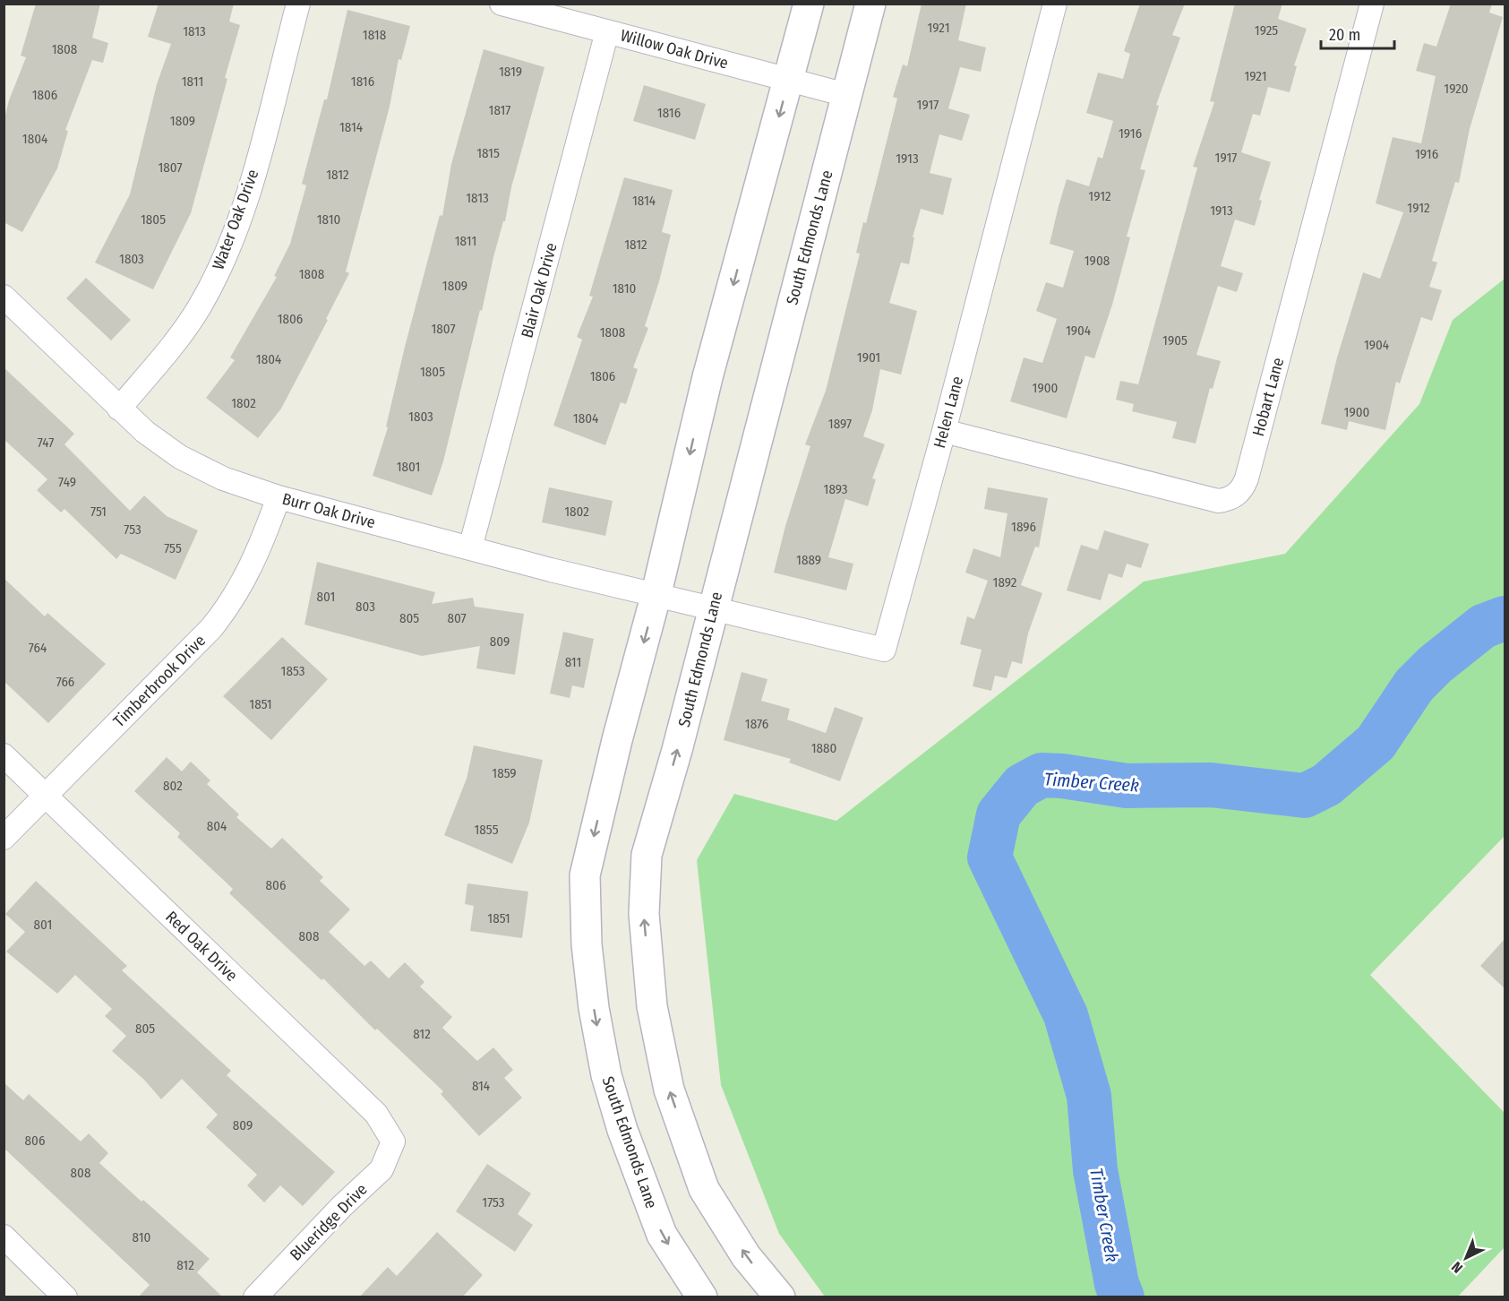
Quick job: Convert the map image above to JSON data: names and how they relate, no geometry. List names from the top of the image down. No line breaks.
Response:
{"streets":{"main road":["South Edmonds Lane"],"street":["Willow Oak Drive","Water Oak Drive","Blair Oak Drive","Hobart Lane","Helen Lane","Burr Oak Drive","Timberbrook Drive","Red Oak Drive","Blueridge Drive"]},"crossings":[["Willow Oak Drive","South Edmonds Lane"],["Willow Oak Drive","Blair Oak Drive"],["Water Oak Drive","Burr Oak Drive"],["South Edmonds Lane","Helen Lane"],["South Edmonds Lane","Burr Oak Drive"],["Blair Oak Drive","Burr Oak Drive"],["Hobart Lane","Helen Lane"],["Helen Lane","Burr Oak Drive"],["Burr Oak Drive","Timberbrook Drive"],["Timberbrook Drive","Red Oak Drive"],["Red Oak Drive","Blueridge Drive"]],"water":["Timber Creek"],"house_numbers":["1921","1925","1813","1818","1808","1819","1921","1811","1816","1920","1806","1917","1817","1816","1809","1814","1916","1804","1815","1916","1917","1913","1807","1812","1912","1813","1814","1912","1913","1805","1810","1811","1812","1803","1908","1808","1809","1810","1806","1807","1904","1808","1905","1904","1901","1804","1805","1806","1900","1802","1900","1803","1804","1897","747","1801","749","1893","751","1802","1896","753","755","1889","1892","801","803","805","807","809","764","811","1853","766","1851","1876","1880","1859","802","804","1855","806","1851","801","808","805","812","814","809","806","808","1753","810","812"],"scale_bar":"20 m","north":"bottom left"}
